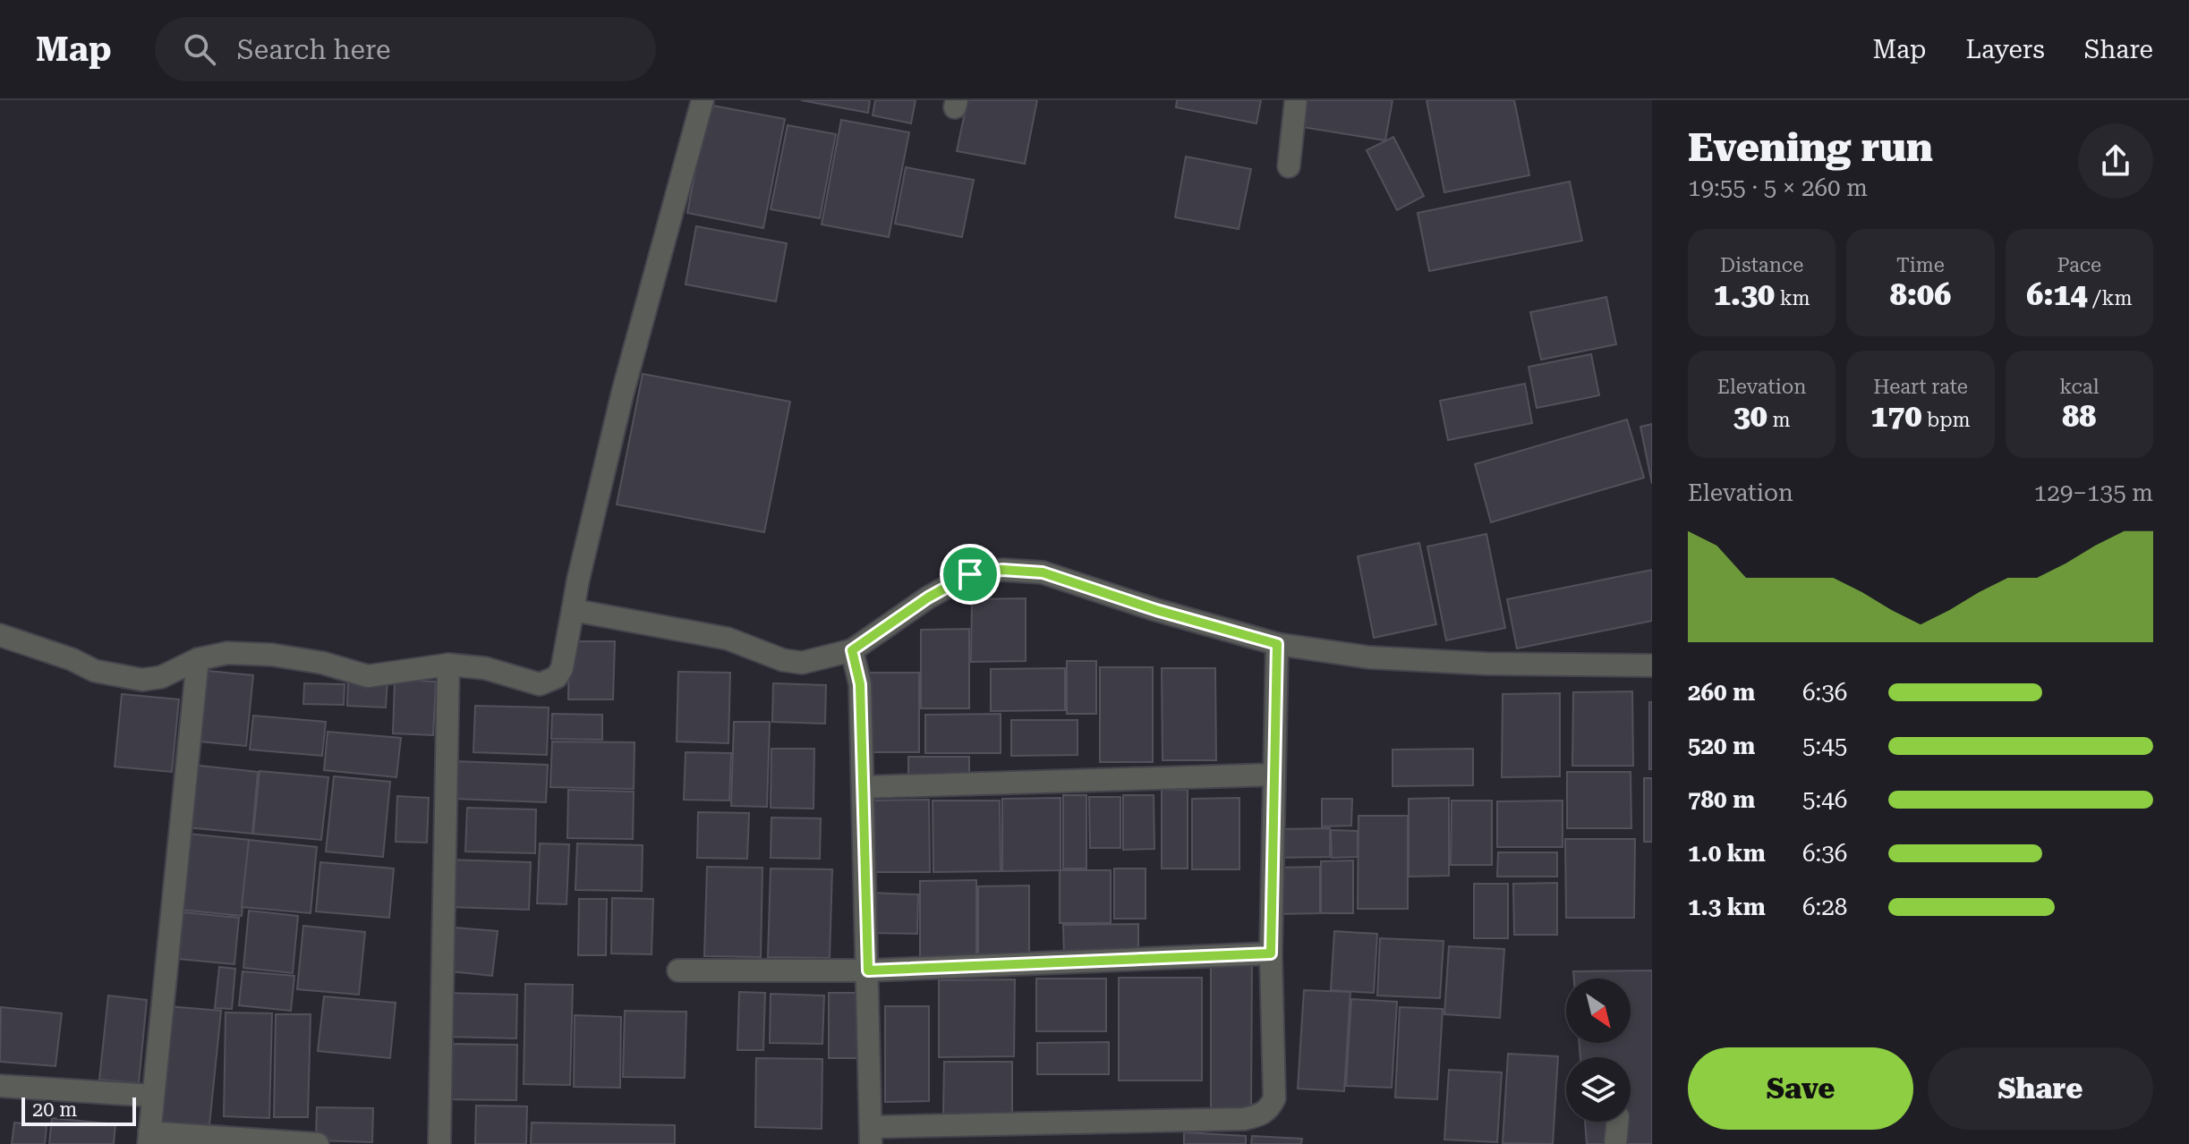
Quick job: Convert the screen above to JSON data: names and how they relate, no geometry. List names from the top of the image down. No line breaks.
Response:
{"scale_bar":"20 m","north":"bottom right","page":{"header":"Map","search":"Search here","nav":["Map","Layers","Share"],"heading":["Evening run","19:55 · 5 × 260 m"],"stats":[["Distance","1.30 km"],["Time","8:06"],["Pace","6:14 /km"],["Elevation","30 m"],["Heart rate","170 bpm"],["kcal","88"]],"chart":["Elevation","129–135 m"],"list":[{"name":"260 m","note":"6:36"},{"name":"520 m","note":"5:45"},{"name":"780 m","note":"5:46"},{"name":"1.0 km","note":"6:36"},{"name":"1.3 km","note":"6:28"}],"buttons":["Save","Share"],"scale":"20 m"}}
